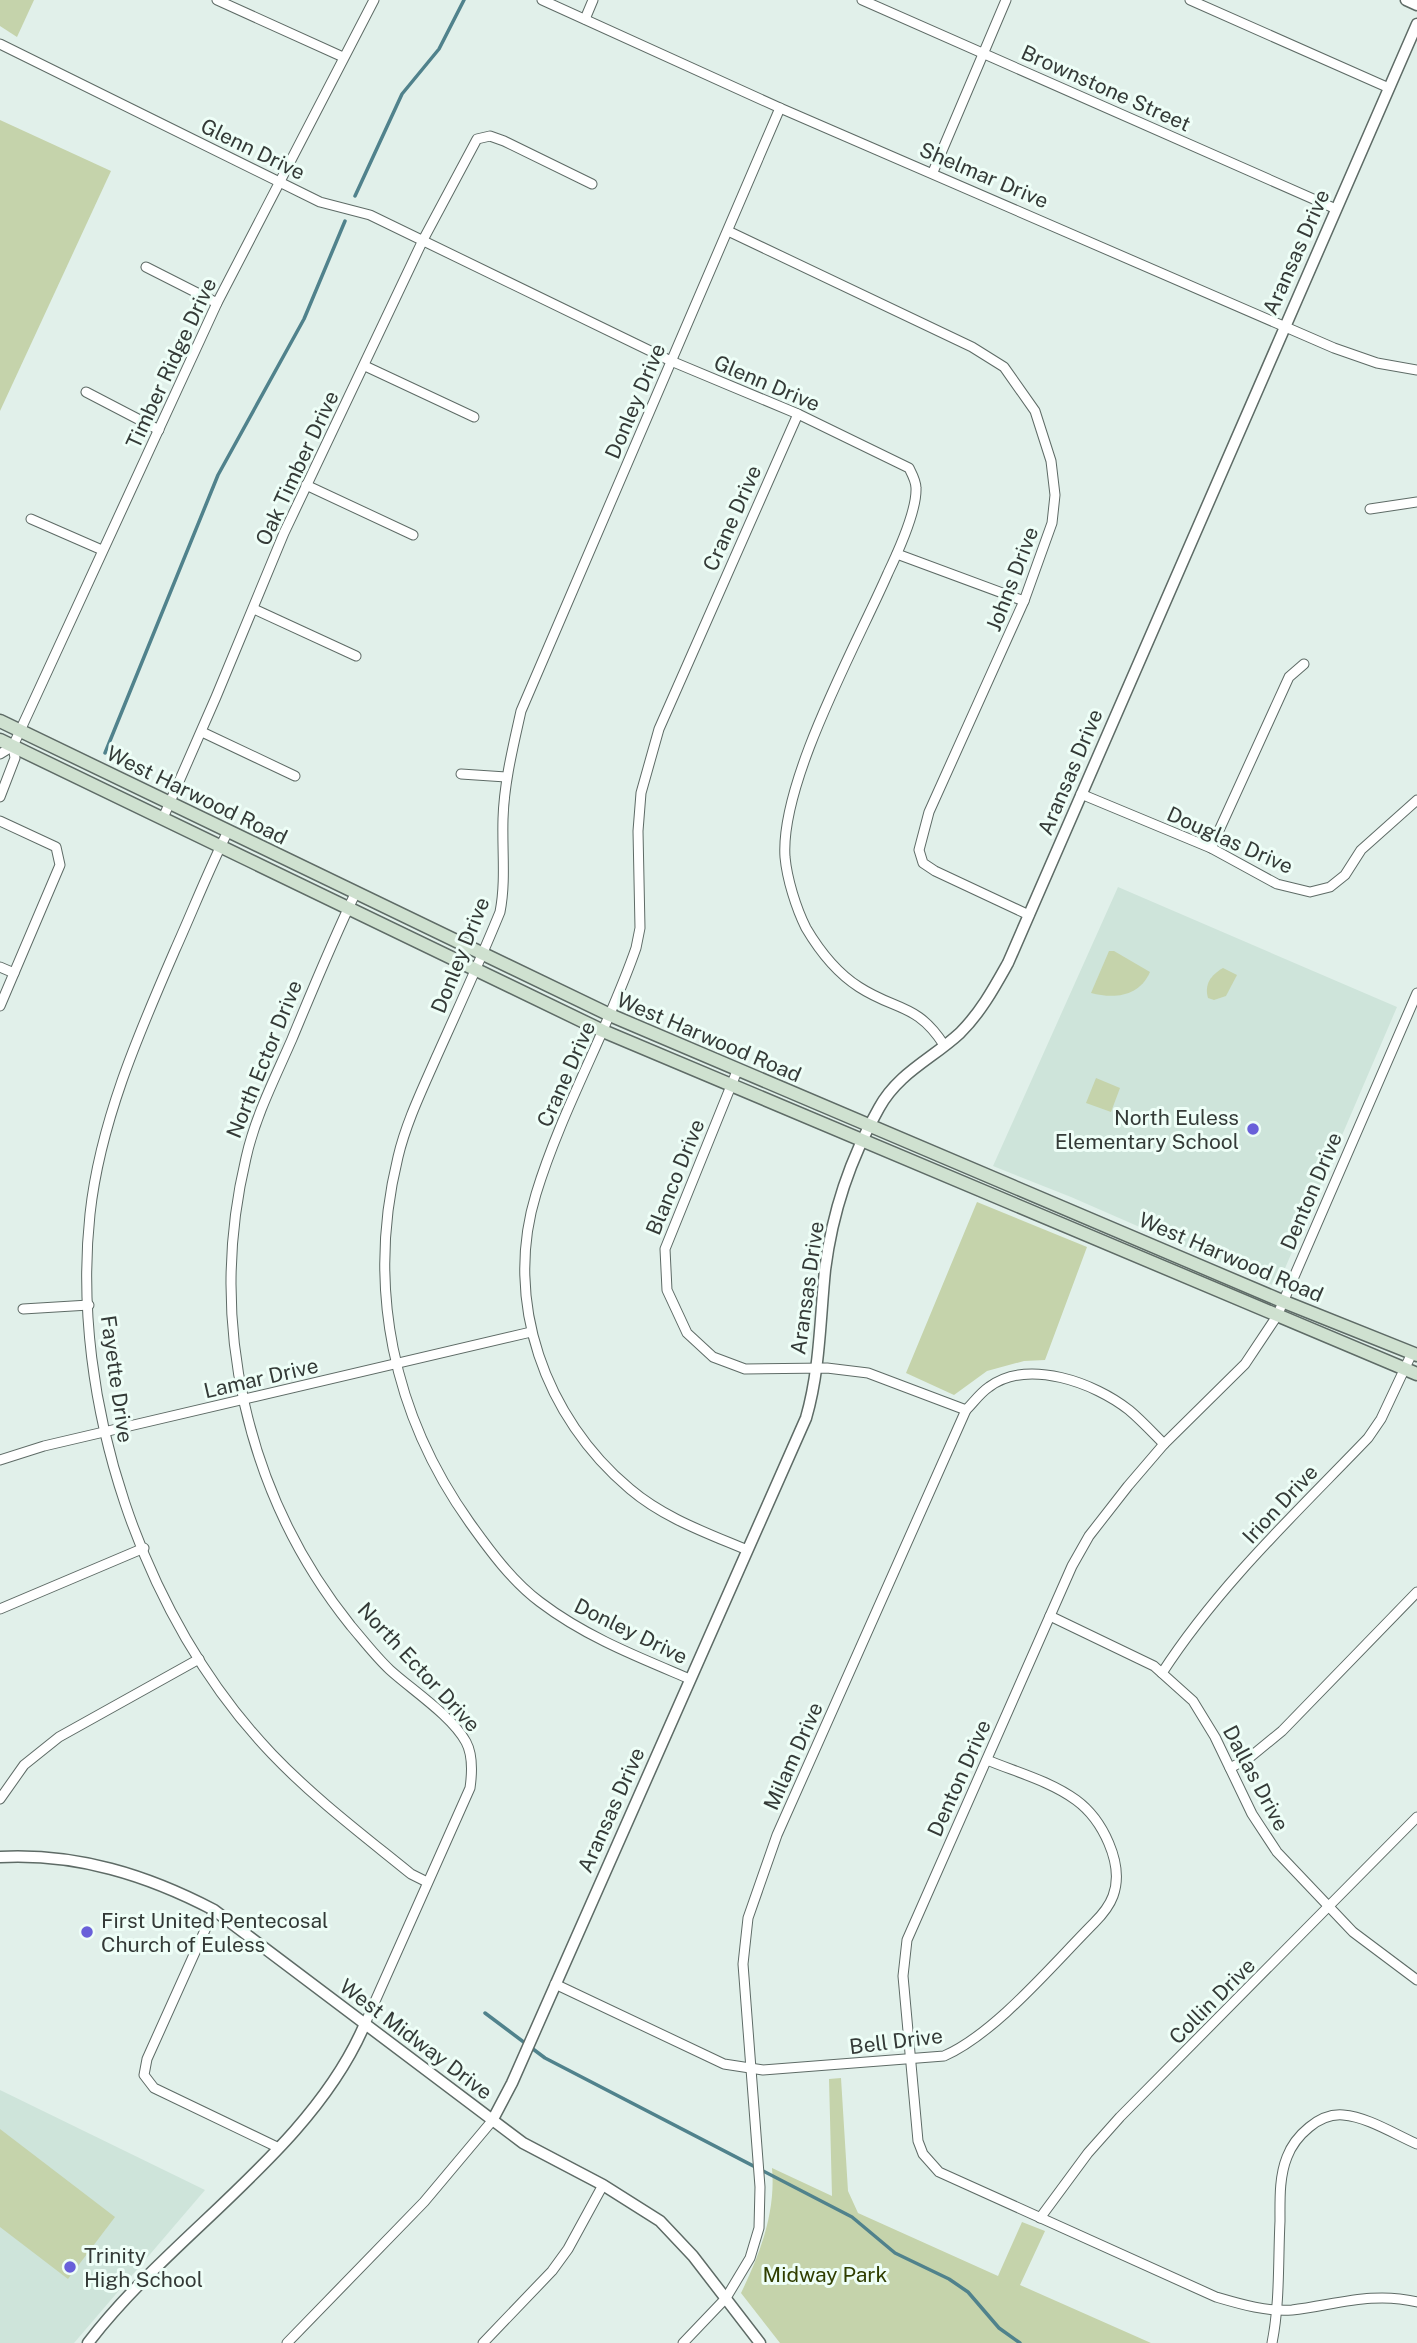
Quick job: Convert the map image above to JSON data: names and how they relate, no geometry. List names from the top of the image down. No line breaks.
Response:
{"streets":{"main road":["West Harwood Road"],"street":["Brownstone Street","Glenn Drive","Shelmar Drive","Aransas Drive","Timber Ridge Drive","Donley Drive","Oak Timber Drive","Crane Drive","Johns Drive","Douglas Drive","North Ector Drive","Blanco Drive","Denton Drive","Lamar Drive","Fayette Drive","Irion Drive","Milam Drive","Dallas Drive","Collin Drive","West Midway Drive","Bell Drive"]},"crossings":[["Brownstone Street","Aransas Drive"],["Glenn Drive","Aransas Drive"],["Glenn Drive","Timber Ridge Drive"],["Glenn Drive","Donley Drive"],["Glenn Drive","Oak Timber Drive"],["Glenn Drive","Crane Drive"],["Shelmar Drive","Aransas Drive"],["Shelmar Drive","Donley Drive"],["Aransas Drive","Donley Drive"],["Aransas Drive","Crane Drive"],["Aransas Drive","Johns Drive"],["Aransas Drive","West Harwood Road"],["Aransas Drive","Douglas Drive"],["Aransas Drive","Blanco Drive"],["Aransas Drive","West Midway Drive"],["Aransas Drive","Bell Drive"],["Timber Ridge Drive","West Harwood Road"],["Donley Drive","Johns Drive"],["Donley Drive","West Harwood Road"],["Donley Drive","Lamar Drive"],["Oak Timber Drive","West Harwood Road"],["Crane Drive","West Harwood Road"],["Crane Drive","Lamar Drive"],["West Harwood Road","North Ector Drive"],["West Harwood Road","Blanco Drive"],["West Harwood Road","Denton Drive"],["West Harwood Road","Fayette Drive"],["West Harwood Road","Irion Drive"],["North Ector Drive","Lamar Drive"],["North Ector Drive","Fayette Drive"],["North Ector Drive","West Midway Drive"],["Blanco Drive","Milam Drive"],["Denton Drive","Milam Drive"],["Denton Drive","Dallas Drive"],["Denton Drive","Collin Drive"],["Denton Drive","Bell Drive"],["Lamar Drive","Fayette Drive"],["Irion Drive","Dallas Drive"],["Milam Drive","West Midway Drive"],["Milam Drive","Bell Drive"],["Dallas Drive","Collin Drive"]],"parks":["Midway Park"],"places":["North Euless Elementary School","First United Pentecosal Church of Euless","Trinity High School"]}
